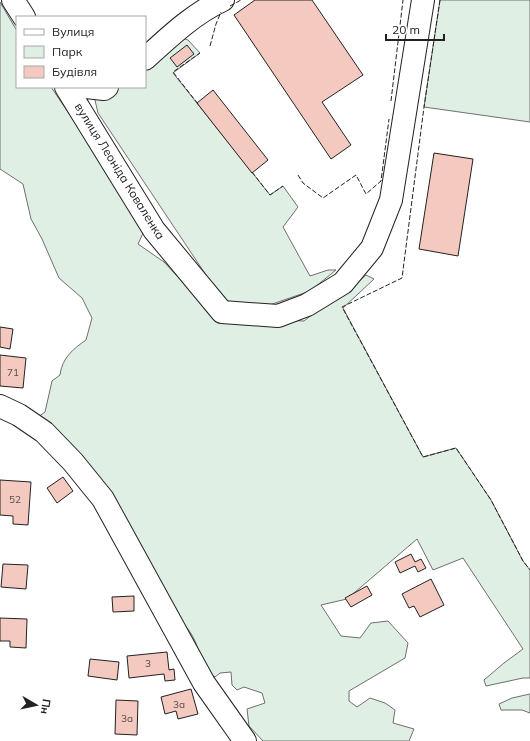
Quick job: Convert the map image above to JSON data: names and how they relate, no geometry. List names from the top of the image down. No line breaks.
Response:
{"streets":{"street":["вулиця Леоніда Коваленка"]},"house_numbers":["71","52","3","3а","3а"],"legend":["Вулиця","Парк","Будівля"],"scale_bar":"20 m","north":"right"}
